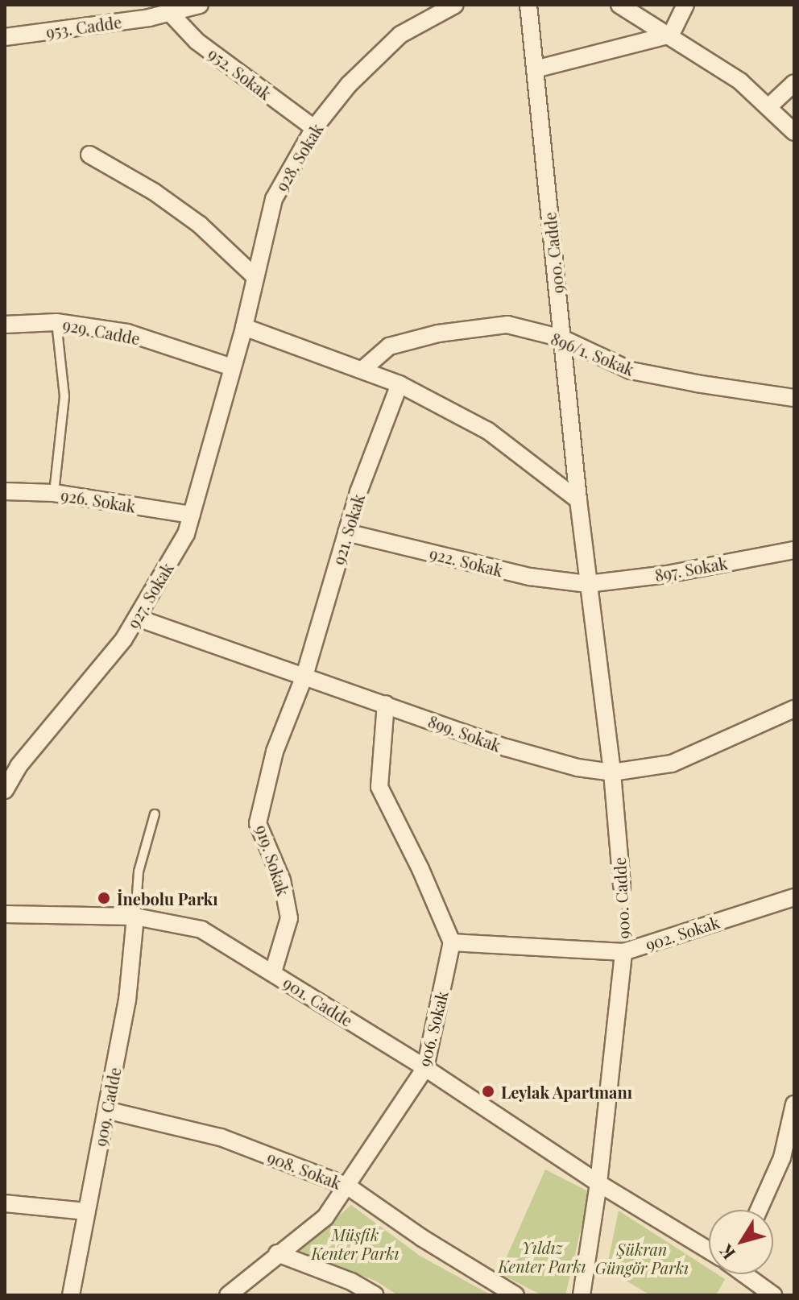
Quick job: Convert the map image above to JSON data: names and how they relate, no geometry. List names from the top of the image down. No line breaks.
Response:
{"streets":{"street":["953. Cadde","952. Sokak","928. Sokak","900. Cadde","929. Cadde","896/1. Sokak","926. Sokak","921. Sokak","922. Sokak","897. Sokak","927. Sokak","899. Sokak","919. Sokak","902. Sokak","901. Cadde","906. Sokak","909. Cadde","908. Sokak"]},"crossings":[["953. Cadde","952. Sokak"],["952. Sokak","928. Sokak"],["928. Sokak","929. Cadde"],["928. Sokak","927. Sokak"],["900. Cadde","896/1. Sokak"],["900. Cadde","922. Sokak"],["900. Cadde","897. Sokak"],["900. Cadde","899. Sokak"],["900. Cadde","902. Sokak"],["900. Cadde","901. Cadde"],["929. Cadde","927. Sokak"],["926. Sokak","927. Sokak"],["921. Sokak","922. Sokak"],["921. Sokak","899. Sokak"],["921. Sokak","919. Sokak"],["922. Sokak","897. Sokak"],["927. Sokak","899. Sokak"],["899. Sokak","919. Sokak"],["919. Sokak","901. Cadde"],["902. Sokak","906. Sokak"],["901. Cadde","906. Sokak"],["901. Cadde","909. Cadde"],["906. Sokak","908. Sokak"],["909. Cadde","908. Sokak"]],"parks":["Müşfik Kenter Parkı","Yıldız Kenter Parkı","Şükran Güngör Parkı"],"places":["İnebolu Parkı","Leylak Apartmanı"],"north":"bottom left"}
